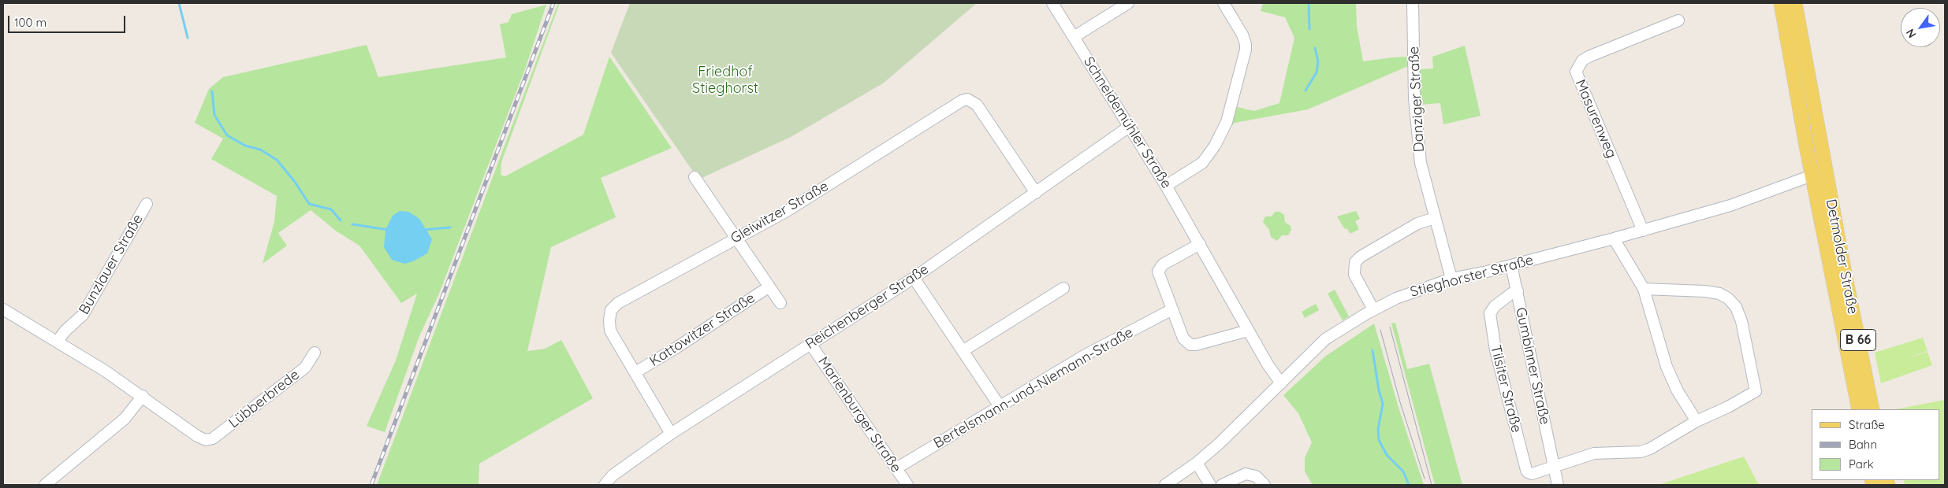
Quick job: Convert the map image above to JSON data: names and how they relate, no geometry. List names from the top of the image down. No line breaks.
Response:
{"streets":{"main road":["Detmolder Straße","B 66"],"street":["Danziger Straße","Masurenweg","Schneidemühler Straße","Gleiwitzer Straße","Bunzlauer Straße","Stieghorster Straße","Reichenberger Straße","Kattowitzer Straße","Gumbinner Straße","Bertelsmann-und-Niemann-Straße","Tilsiter Straße","Lübberbrede","Marienburger Straße"]},"crossings":[["Danziger Straße","Stieghorster Straße"],["Masurenweg","Stieghorster Straße"],["Schneidemühler Straße","Stieghorster Straße"],["Schneidemühler Straße","Reichenberger Straße"],["Gleiwitzer Straße","Reichenberger Straße"],["Gleiwitzer Straße","Kattowitzer Straße"],["Detmolder Straße","Stieghorster Straße"],["Stieghorster Straße","Gumbinner Straße"],["Reichenberger Straße","Marienburger Straße"],["Gumbinner Straße","Tilsiter Straße"],["Bertelsmann-und-Niemann-Straße","Marienburger Straße"]],"parks":["Friedhof Stieghorst"],"legend":["Straße","Bahn","Park"],"scale_bar":"100 m","north":"bottom left"}
